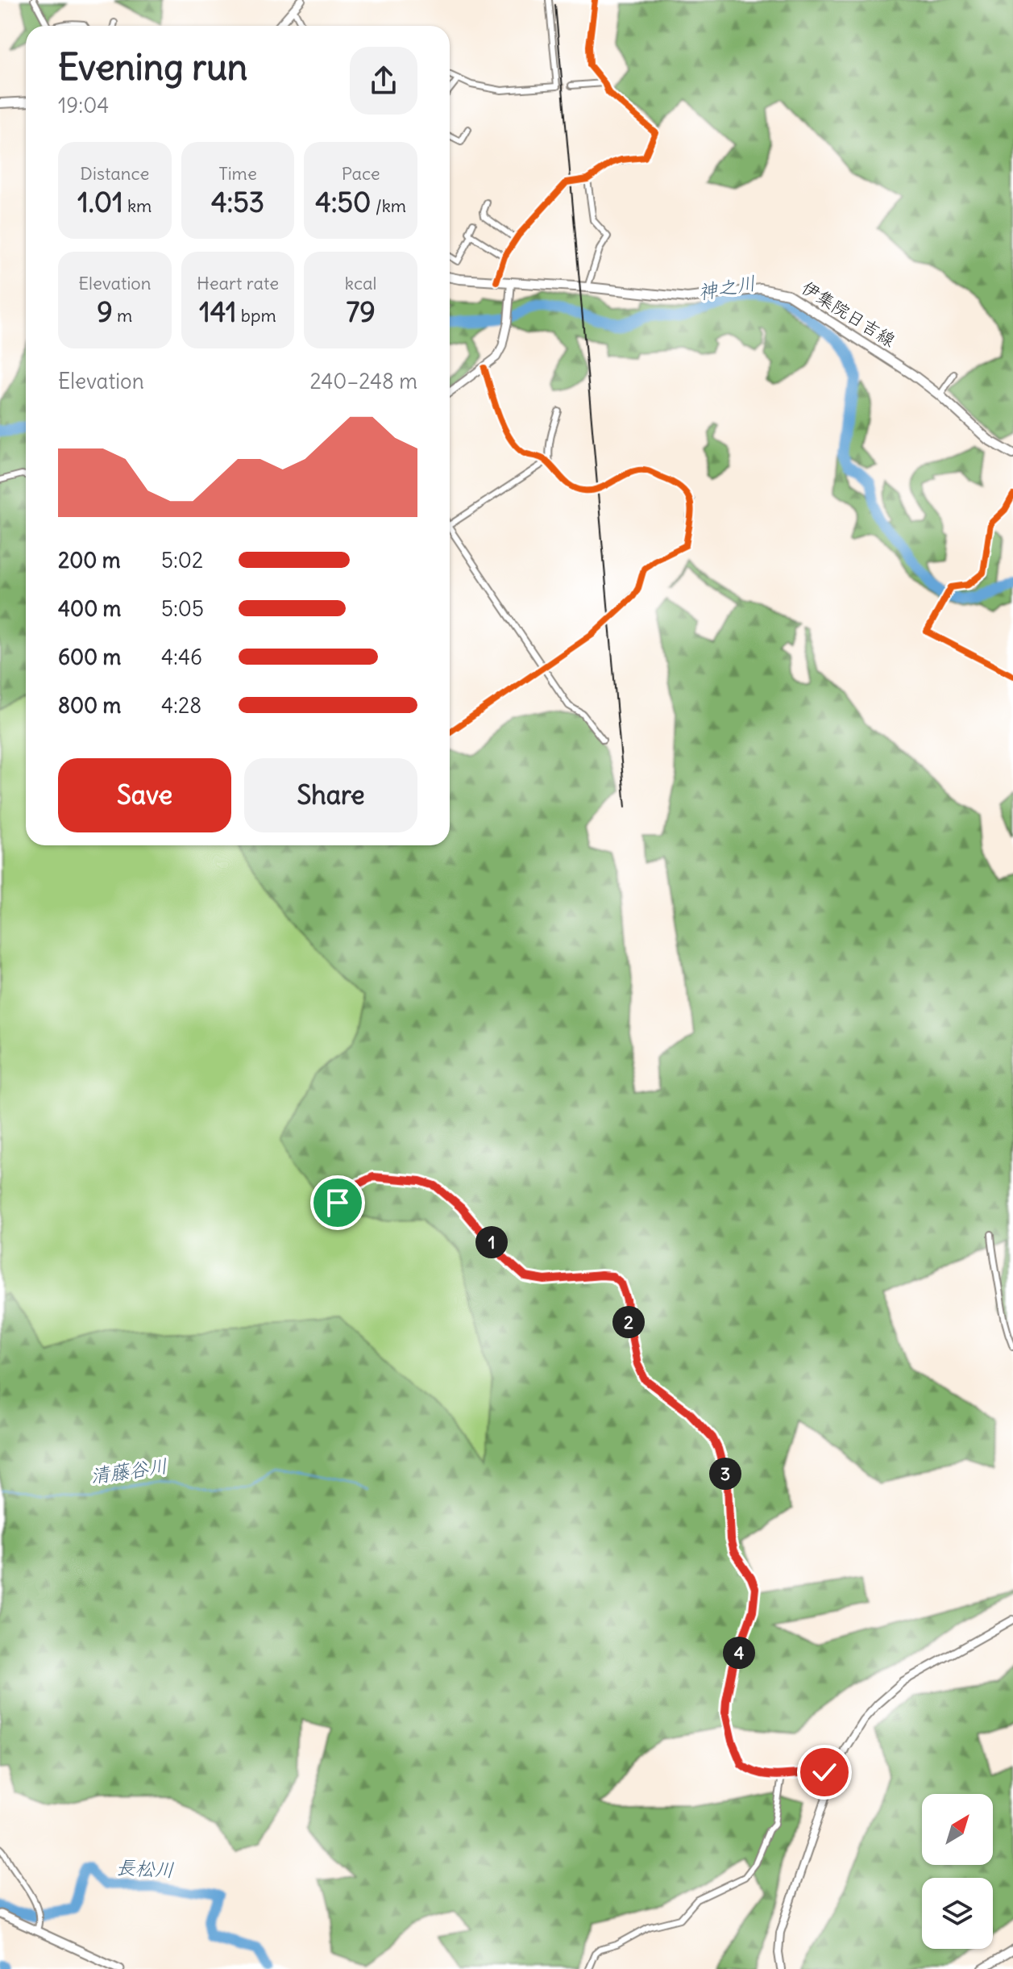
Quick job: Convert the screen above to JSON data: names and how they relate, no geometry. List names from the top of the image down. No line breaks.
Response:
{"streets":{"main road":["伊集院日吉線"]},"water":["神之川","清藤谷川","長松川"],"north":"top right","page":{"heading":["Evening run","19:04"],"stats":[["Distance","1.01 km"],["Time","4:53"],["Pace","4:50 /km"],["Elevation","9 m"],["Heart rate","141 bpm"],["kcal","79"]],"chart":["Elevation","240–248 m"],"list":[{"name":"200 m","note":"5:02"},{"name":"400 m","note":"5:05"},{"name":"600 m","note":"4:46"},{"name":"800 m","note":"4:28"}],"buttons":["Save","Share"],"pins":["1","2","3","4"]}}
